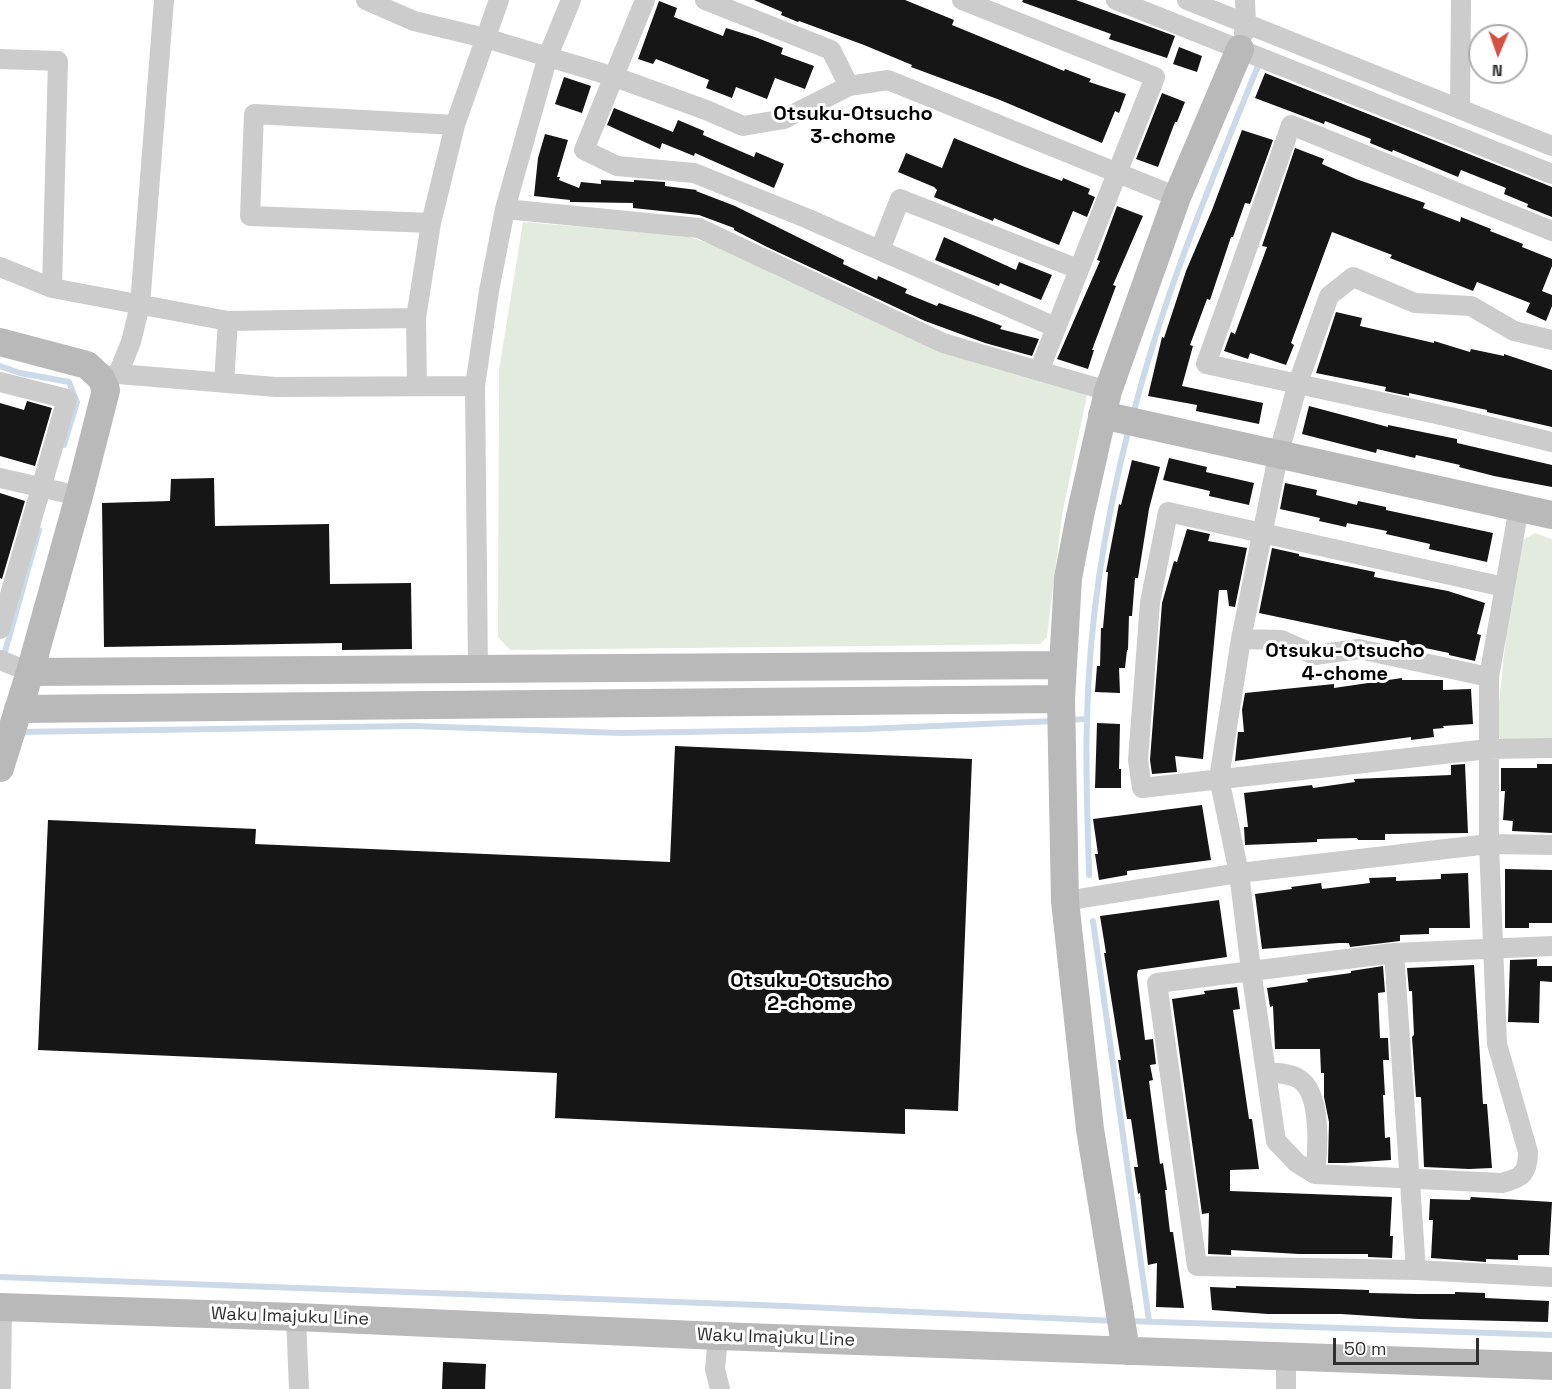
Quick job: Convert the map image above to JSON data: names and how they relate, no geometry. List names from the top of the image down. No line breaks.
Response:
{"streets":{"street":["Waku Imajuku Line"]},"districts":["Otsuku-Otsucho 3-chome","Otsuku-Otsucho 4-chome","Otsuku-Otsucho 2-chome"],"scale_bar":"50 m","north":"bottom"}
